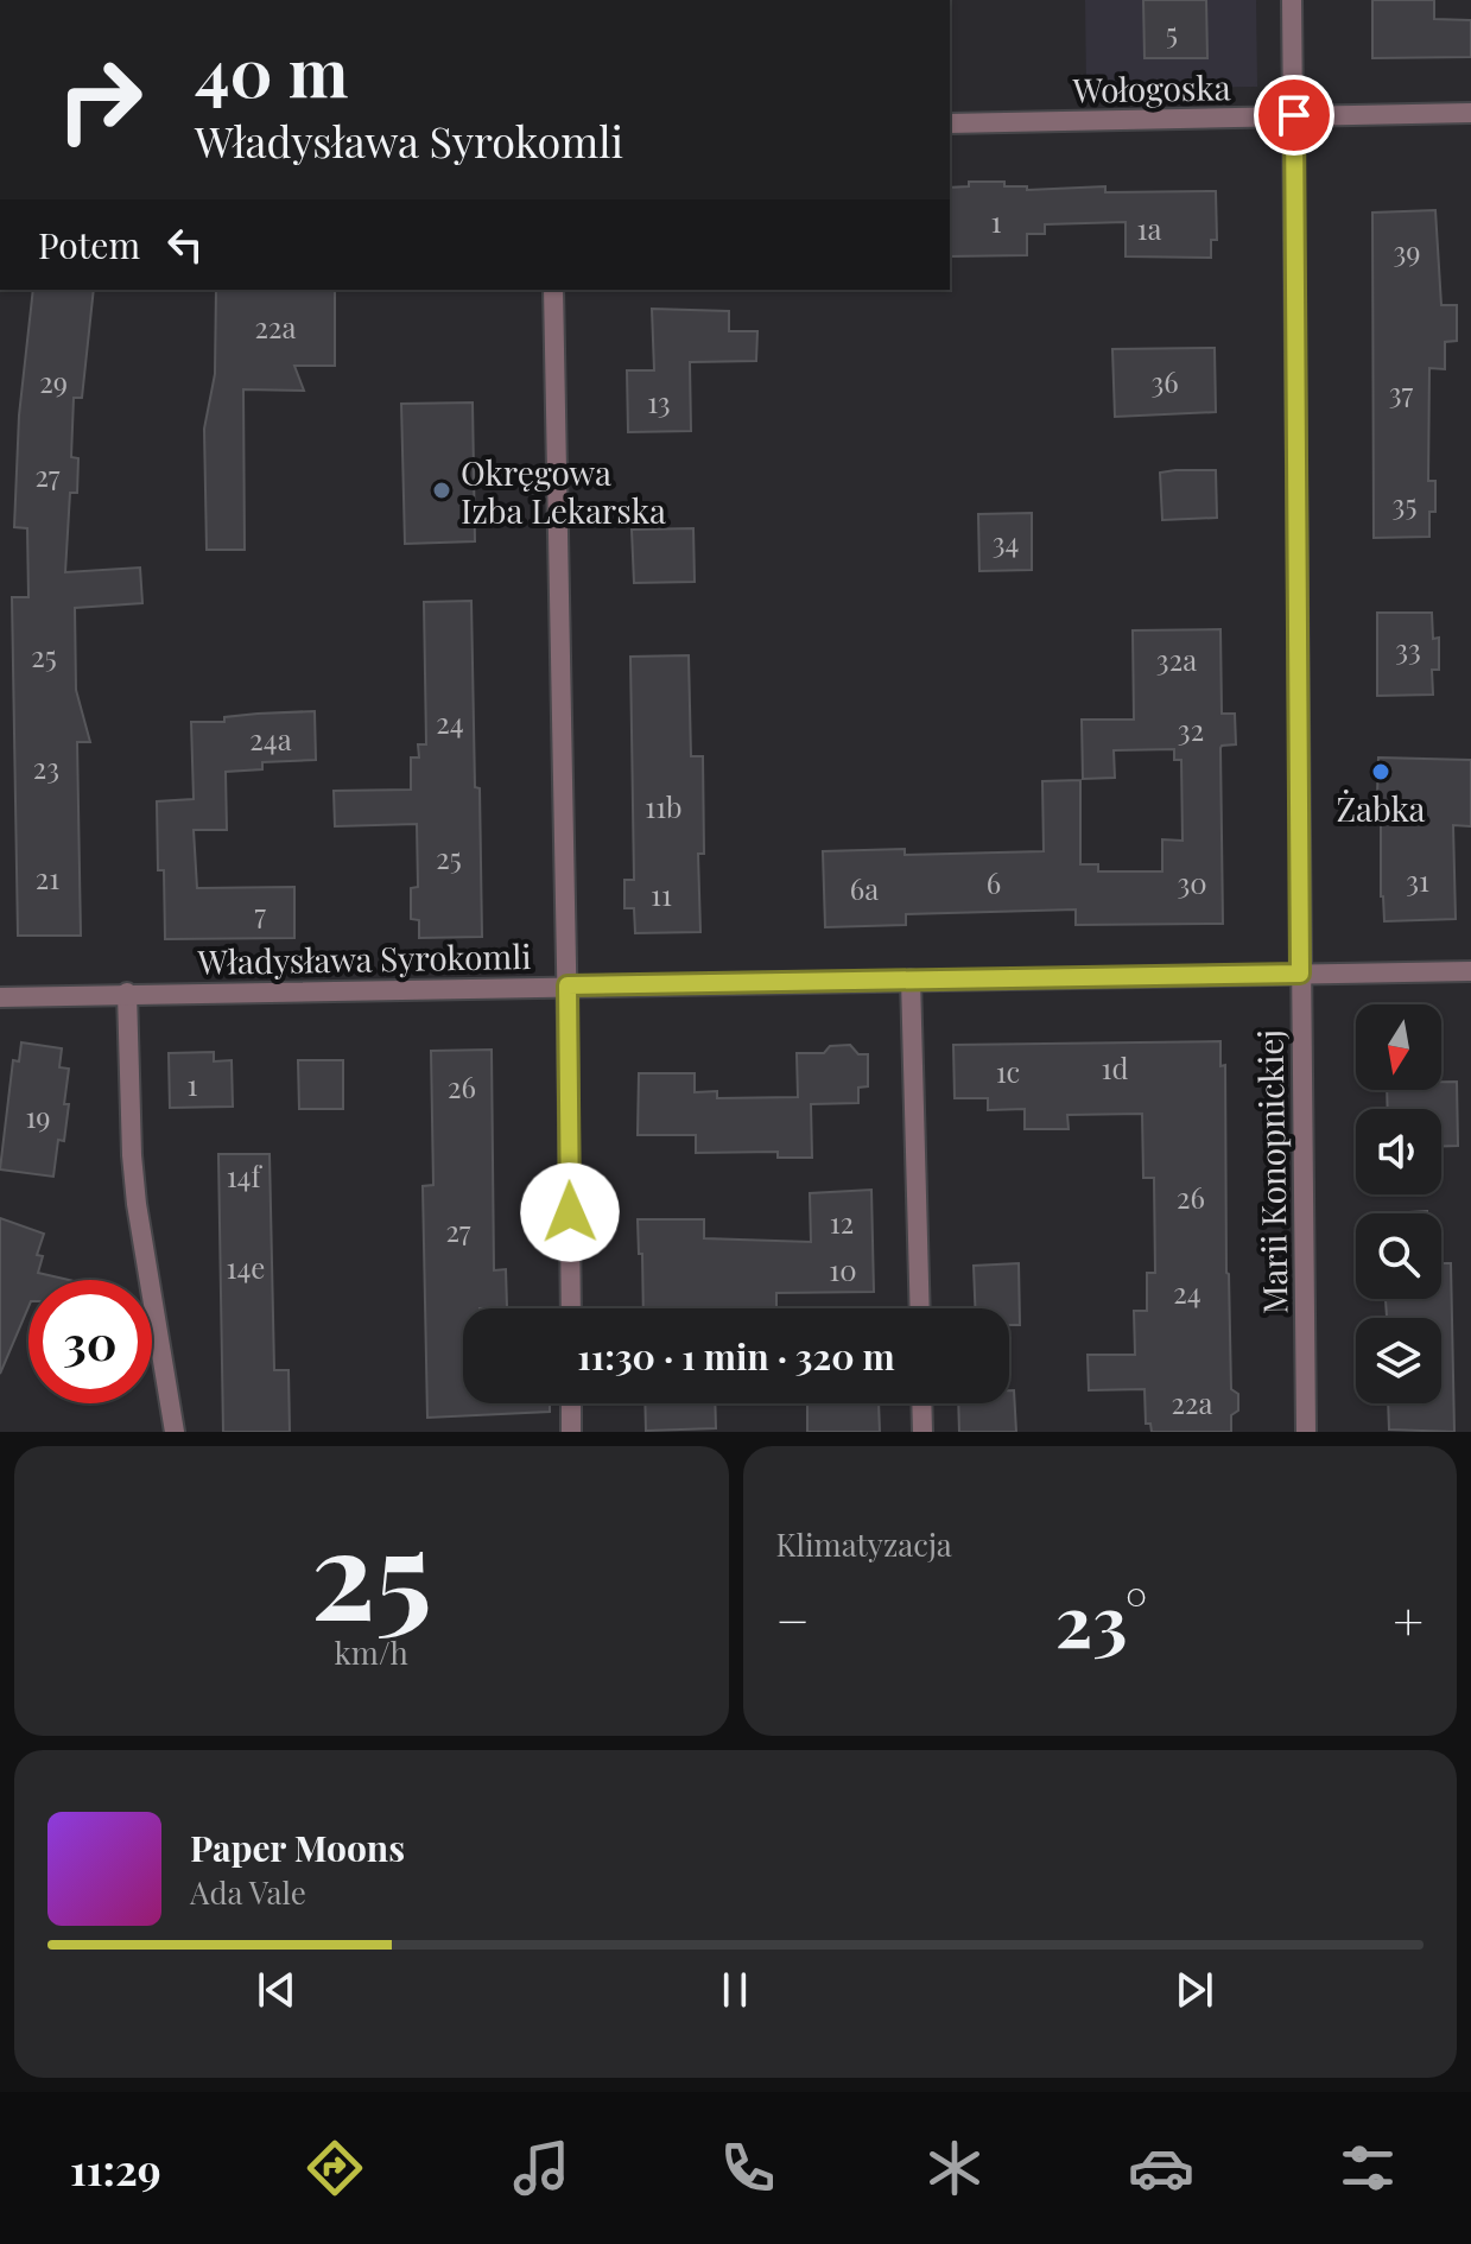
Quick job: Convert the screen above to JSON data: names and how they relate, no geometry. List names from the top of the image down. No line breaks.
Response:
{"streets":{"street":["Wołogoska","Władysława Syrokomli","Marii Konopnickiej"]},"crossings":[["Wołogoska","Marii Konopnickiej"],["Władysława Syrokomli","Marii Konopnickiej"]],"places":["Okręgowa Izba Lekarska","Żabka"],"house_numbers":["5","1","1a","39","22a","29","36","37","13","27","35","34","33","25","32a","24","32","24a","23","11b","25","21","31","6","30","6a","11","7","1d","1c","1","26","19","14f","26","12","27","14e","10","24","22a"],"north":"bottom","page":{"turn":["40 m","Władysława Syrokomli"],"then":"Potem","limit":"30","trip":"11:30 · 1 min · 320 m","tile":[["25","km/h"],"Klimatyzacja"],"heat":["−","23°","+"],"song":["Paper Moons","Ada Vale"],"tabs":"11:29"}}
